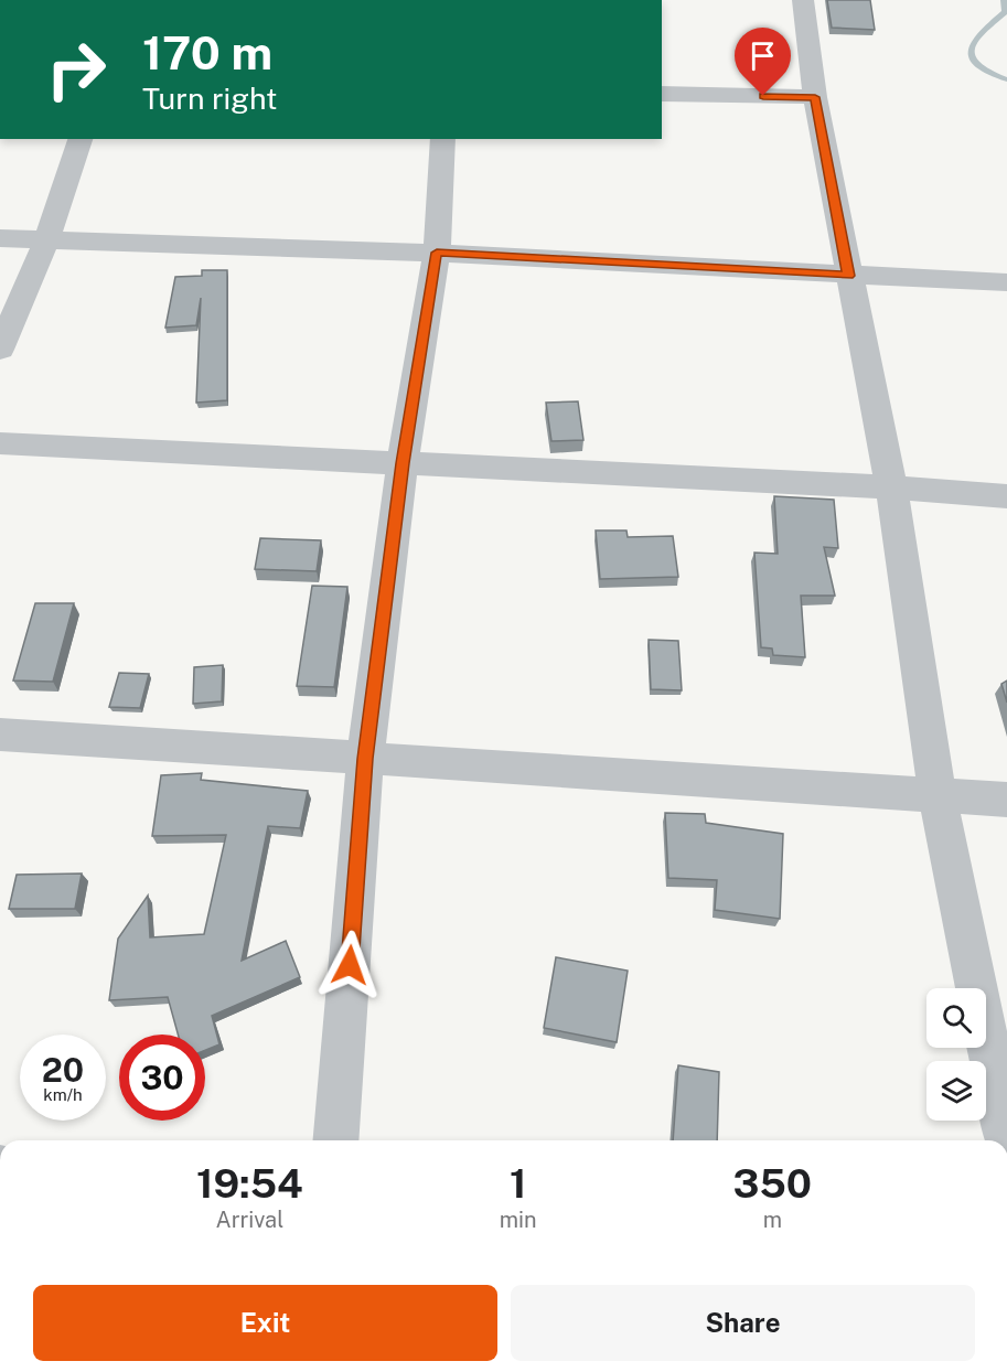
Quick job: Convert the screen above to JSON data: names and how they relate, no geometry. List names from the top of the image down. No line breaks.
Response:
{"page":{"turn":["170 m","Turn right"],"speed":"20 km/h","limit":"30","eta":["19:54","Arrival","1","min","350","m"],"buttons":["Exit","Share"]}}
